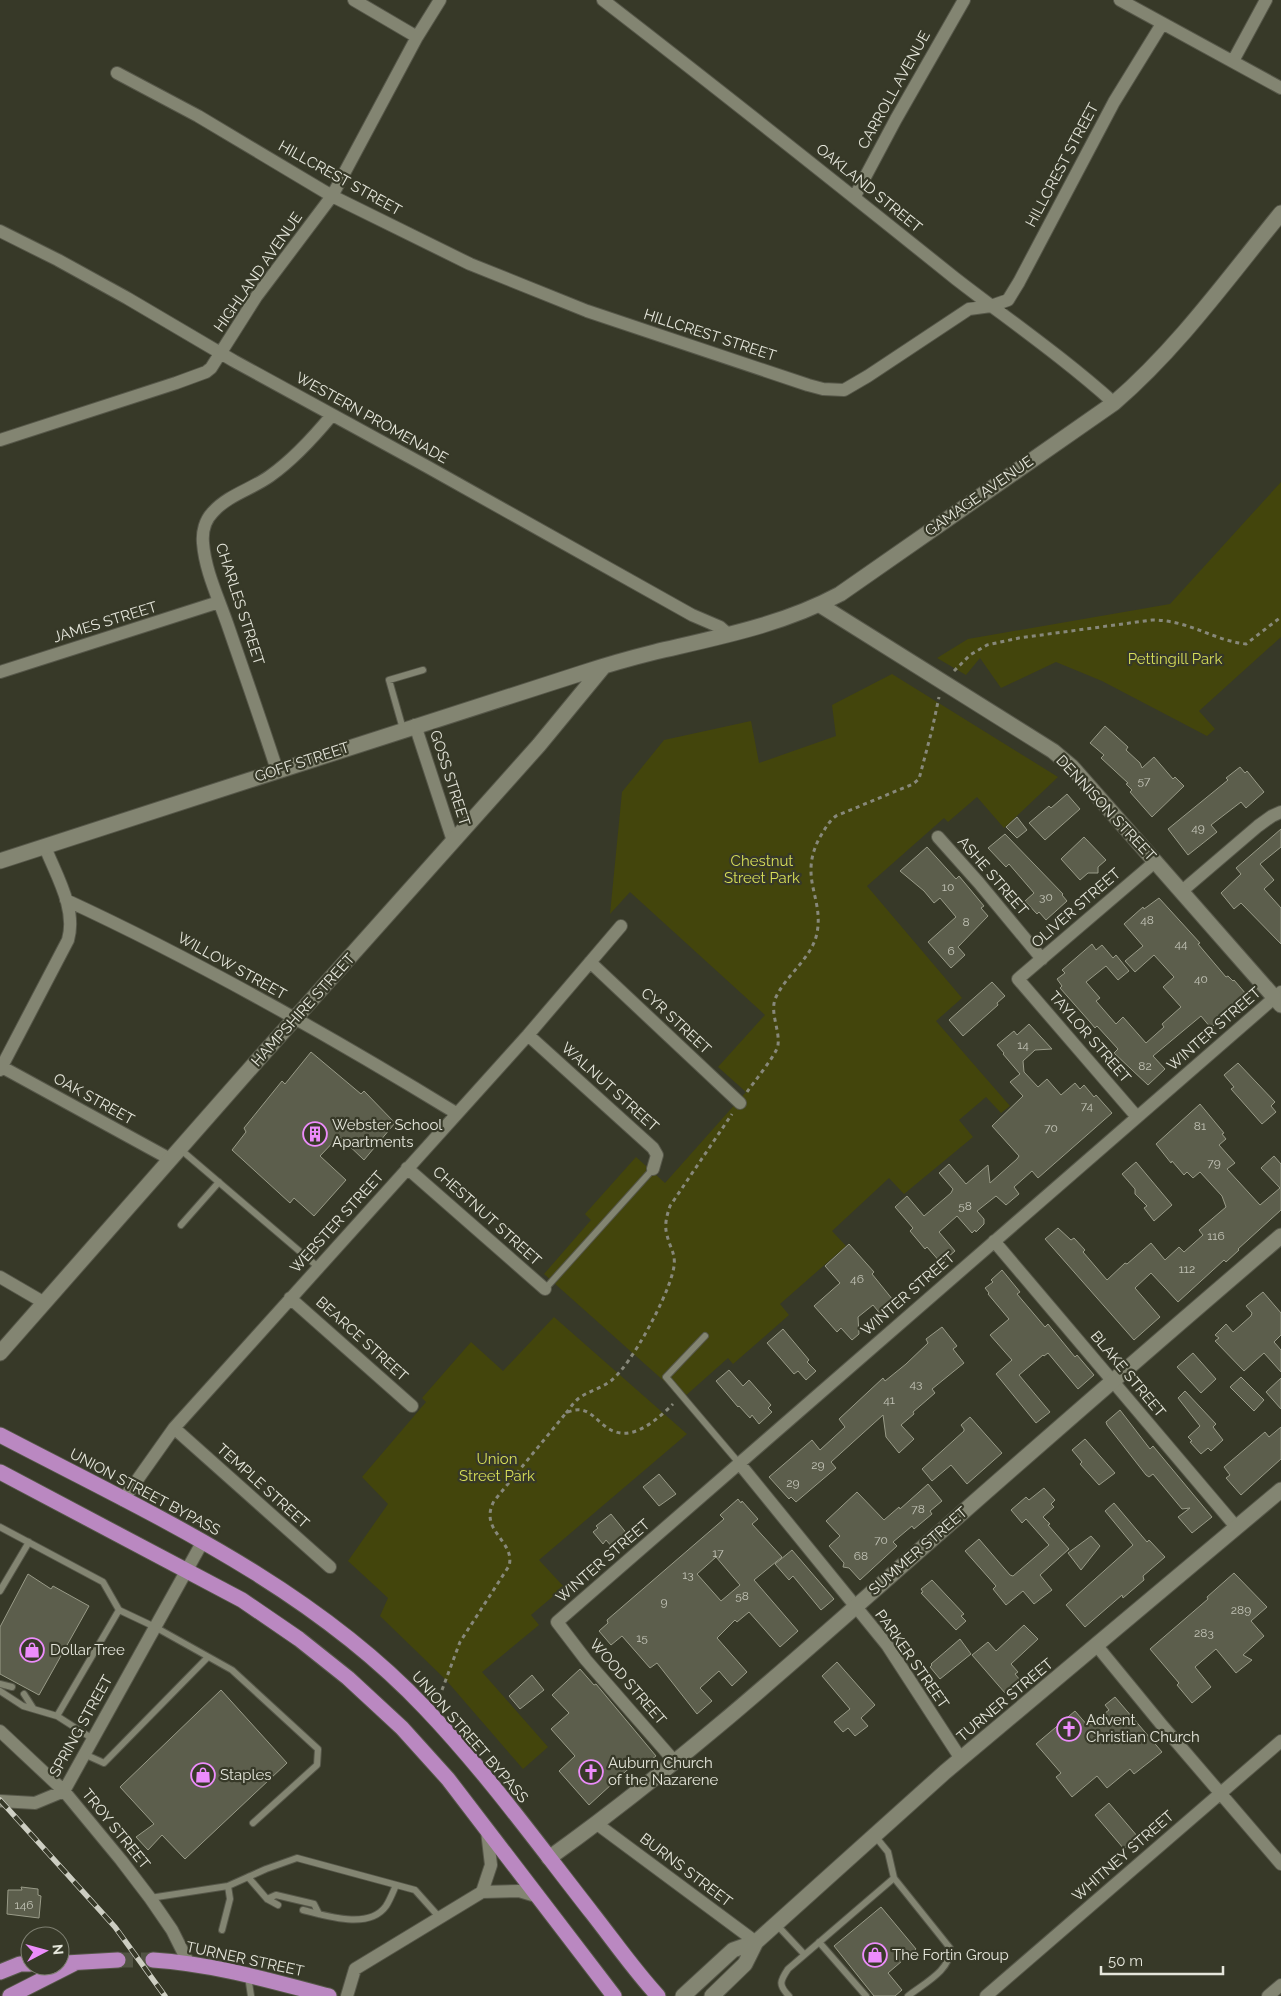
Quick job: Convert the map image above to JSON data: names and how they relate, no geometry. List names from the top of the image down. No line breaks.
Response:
{"streets":{"highway":["UNION STREET BYPASS","TURNER STREET"],"street":["CARROLL AVENUE","HILLCREST STREET","OAKLAND STREET","HIGHLAND AVENUE","WESTERN PROMENADE","GAMAGE AVENUE","CHARLES STREET","JAMES STREET","GOFF STREET","GOSS STREET","DENNISON STREET","ASHE STREET","OLIVER STREET","WILLOW STREET","HAMPSHIRE STREET","CYR STREET","WINTER STREET","TAYLOR STREET","WALNUT STREET","OAK STREET","CHESTNUT STREET","WEBSTER STREET","BEARCE STREET","BLAKE STREET","TEMPLE STREET","SUMMER STREET","PARKER STREET","WOOD STREET","SPRING STREET","TROY STREET","WHITNEY STREET","BURNS STREET"]},"crossings":[["CARROLL AVENUE","OAKLAND STREET"],["HILLCREST STREET","OAKLAND STREET"],["HILLCREST STREET","HIGHLAND AVENUE"],["OAKLAND STREET","GAMAGE AVENUE"],["HIGHLAND AVENUE","WESTERN PROMENADE"],["WESTERN PROMENADE","GAMAGE AVENUE"],["WESTERN PROMENADE","CHARLES STREET"],["GAMAGE AVENUE","GOFF STREET"],["GAMAGE AVENUE","DENNISON STREET"],["GAMAGE AVENUE","HAMPSHIRE STREET"],["CHARLES STREET","JAMES STREET"],["CHARLES STREET","GOFF STREET"],["GOFF STREET","GOSS STREET"],["GOFF STREET","HAMPSHIRE STREET"],["GOSS STREET","HAMPSHIRE STREET"],["DENNISON STREET","OLIVER STREET"],["DENNISON STREET","WINTER STREET"],["ASHE STREET","OLIVER STREET"],["OLIVER STREET","TAYLOR STREET"],["WILLOW STREET","HAMPSHIRE STREET"],["WILLOW STREET","WEBSTER STREET"],["HAMPSHIRE STREET","OAK STREET"],["CYR STREET","WEBSTER STREET"],["WINTER STREET","TAYLOR STREET"],["WINTER STREET","BLAKE STREET"],["WINTER STREET","PARKER STREET"],["WINTER STREET","WOOD STREET"],["WALNUT STREET","WEBSTER STREET"],["CHESTNUT STREET","WEBSTER STREET"],["WEBSTER STREET","BEARCE STREET"],["WEBSTER STREET","TEMPLE STREET"],["WEBSTER STREET","UNION STREET BYPASS"],["BLAKE STREET","SUMMER STREET"],["BLAKE STREET","TURNER STREET"],["UNION STREET BYPASS","SUMMER STREET"],["UNION STREET BYPASS","SPRING STREET"],["SUMMER STREET","PARKER STREET"],["SUMMER STREET","WOOD STREET"],["SUMMER STREET","BURNS STREET"],["PARKER STREET","TURNER STREET"],["TURNER STREET","TROY STREET"],["TURNER STREET","BURNS STREET"],["SPRING STREET","TROY STREET"]],"parks":["Pettingill Park","Chestnut Street Park","Union Street Park"],"places":{"building":["Webster School Apartments"],"shop":["Dollar Tree","Staples","The Fortin Group"],"church":["Advent Christian Church","Auburn Church of the Nazarene"]},"house_numbers":["57","49","10","30","48","8","44","6","40","14","82","74","81","70","79","58","116","112","46","43","41","29","29","78","70","17","68","13","58","9","289","283","15","146"],"scale_bar":"50 m","north":"right"}
